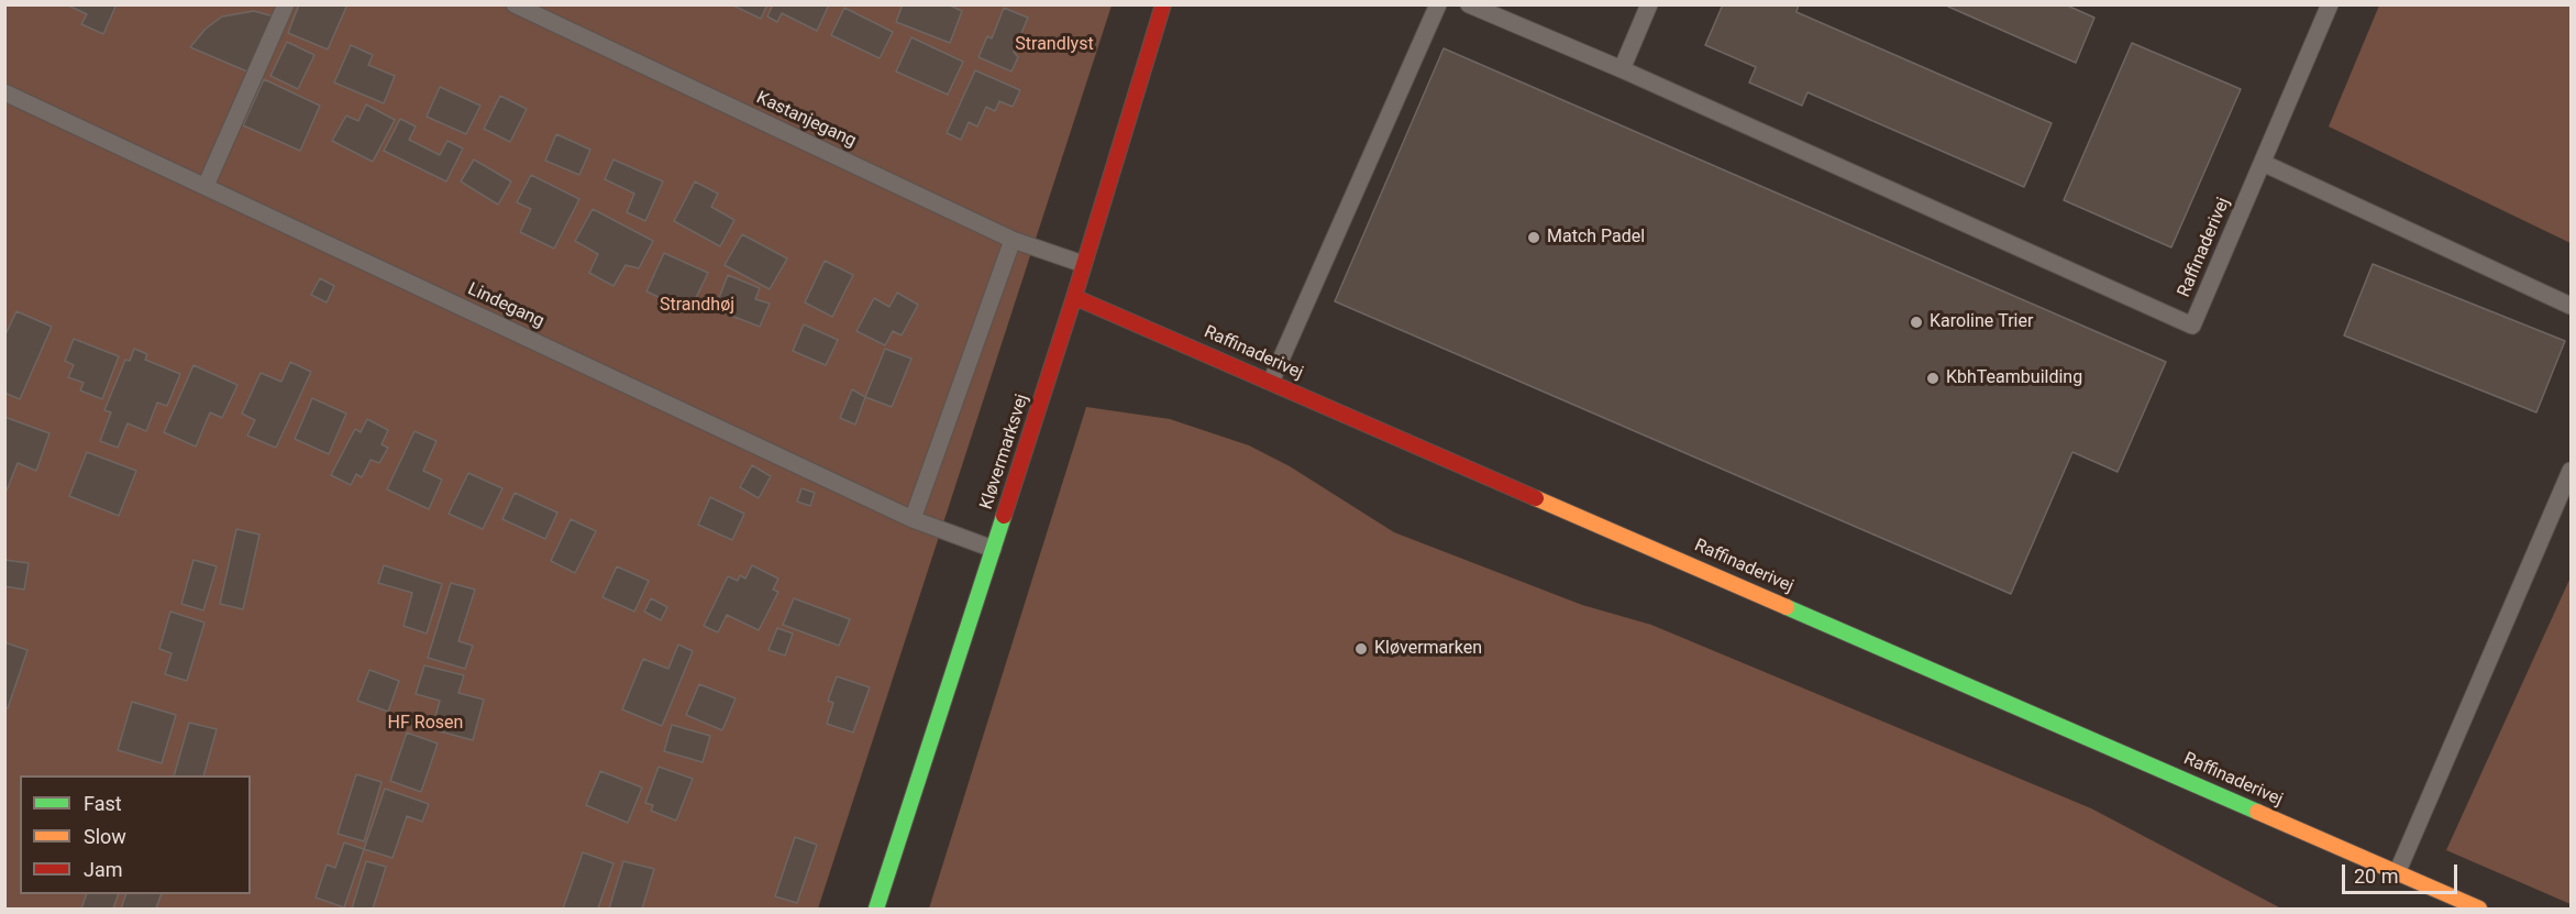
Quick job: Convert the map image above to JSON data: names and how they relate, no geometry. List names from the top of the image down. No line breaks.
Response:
{"streets":{"street":["Raffinaderivej","Kløvermarksvej"],"lane":["Kastanjegang","Lindegang"]},"crossings":[["Kastanjegang","Kløvermarksvej"],["Raffinaderivej","Kløvermarksvej"],["Lindegang","Kløvermarksvej"]],"parks":["Strandlyst","Strandhøj","HF Rosen"],"places":["Match Padel","Karoline Trier","KbhTeambuilding","Kløvermarken"],"legend":["Fast","Slow","Jam"],"scale_bar":"20 m"}
